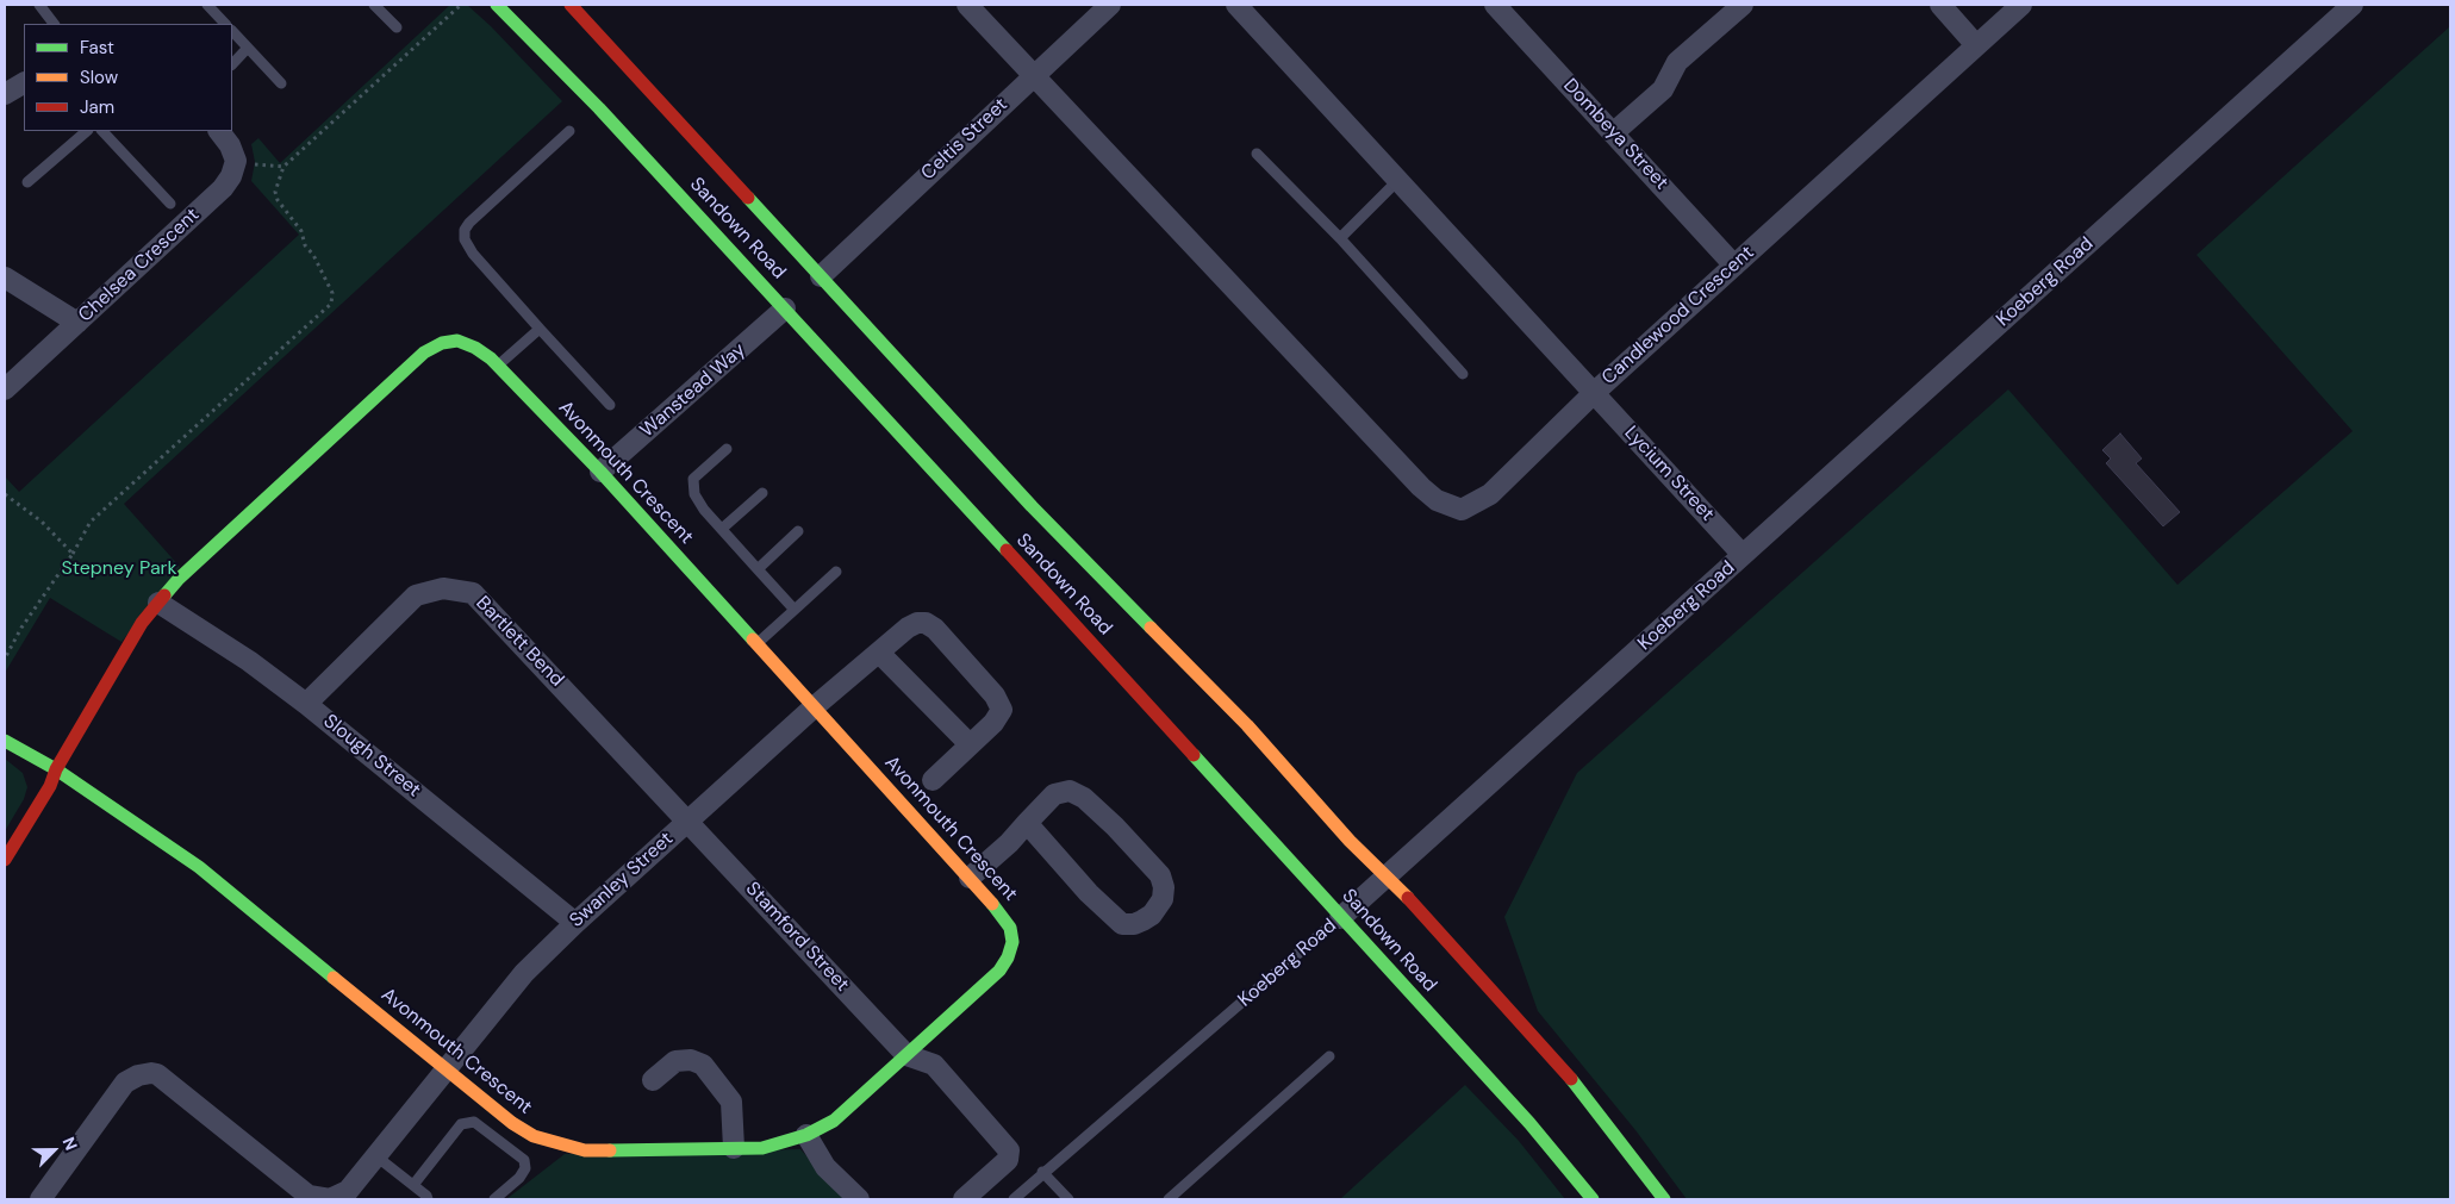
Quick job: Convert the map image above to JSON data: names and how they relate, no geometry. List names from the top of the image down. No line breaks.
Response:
{"streets":{"main road":["Sandown Road","Avonmouth Crescent"],"street":["Dombeya Street","Celtis Street","Chelsea Crescent","Koeberg Road","Candlewood Crescent","Wanstead Way","Lycium Street","Bartlett Bend","Slough Street","Swanley Street","Stamford Street"]},"crossings":[["Dombeya Street","Candlewood Crescent"],["Celtis Street","Sandown Road"],["Sandown Road","Koeberg Road"],["Sandown Road","Wanstead Way"],["Koeberg Road","Lycium Street"],["Candlewood Crescent","Lycium Street"],["Wanstead Way","Avonmouth Crescent"],["Avonmouth Crescent","Slough Street"],["Avonmouth Crescent","Swanley Street"],["Avonmouth Crescent","Stamford Street"],["Bartlett Bend","Slough Street"],["Bartlett Bend","Swanley Street"],["Bartlett Bend","Stamford Street"],["Slough Street","Swanley Street"],["Swanley Street","Stamford Street"]],"parks":["Stepney Park"],"legend":["Fast","Slow","Jam"],"north":"top right"}
